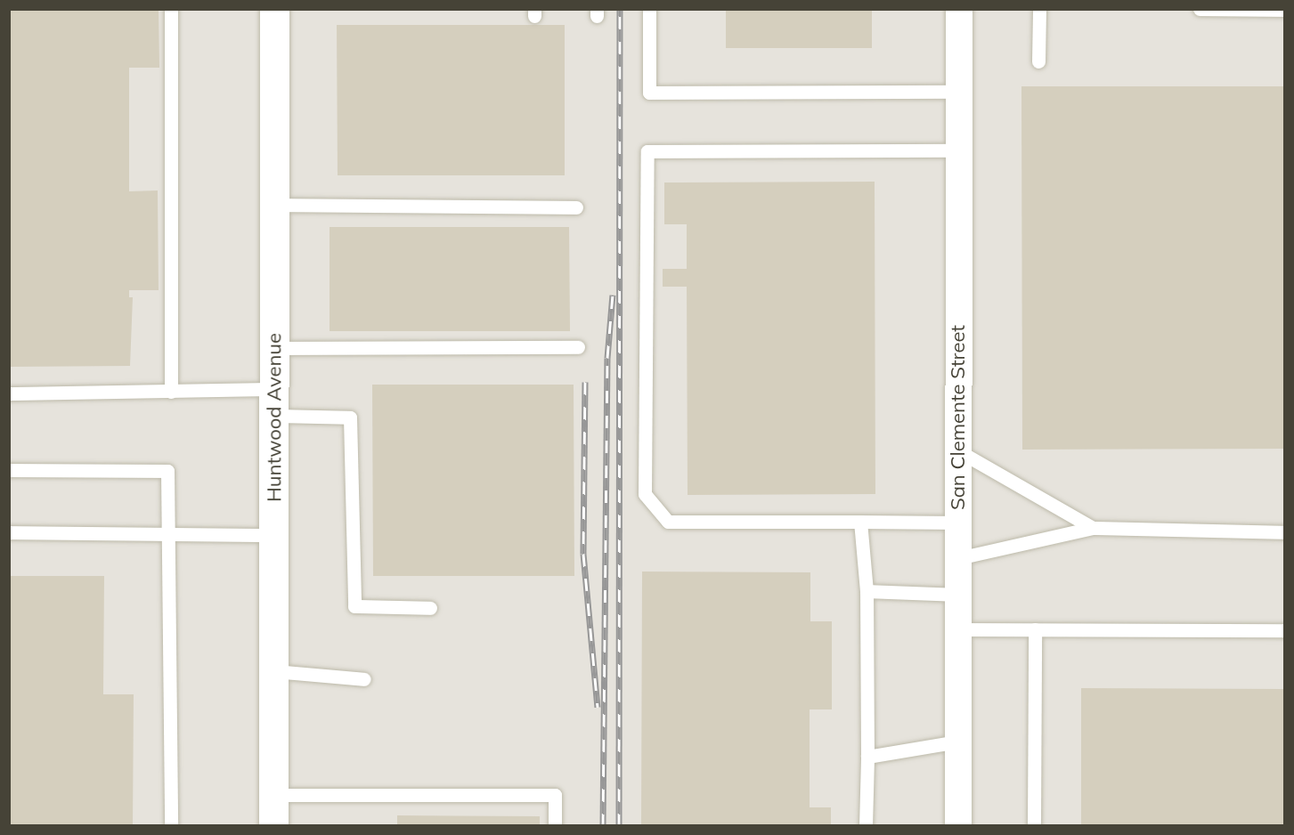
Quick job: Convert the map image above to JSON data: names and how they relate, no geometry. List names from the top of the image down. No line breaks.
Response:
{"streets":{"street":["Huntwood Avenue","San Clemente Street"]}}
